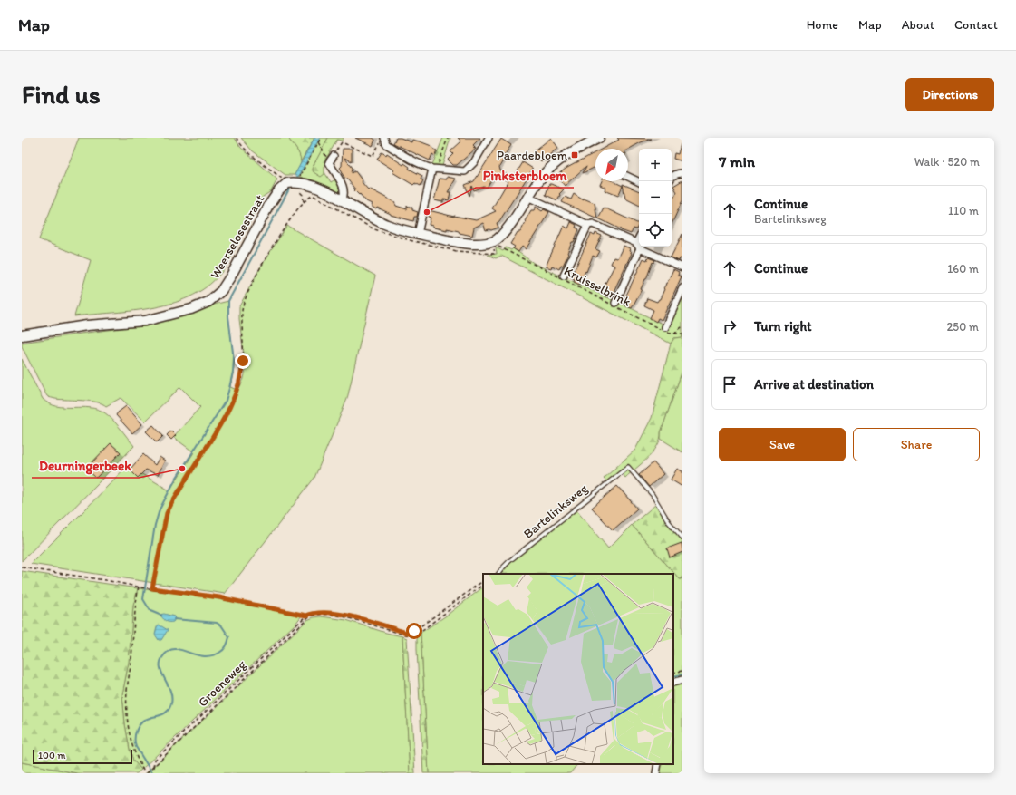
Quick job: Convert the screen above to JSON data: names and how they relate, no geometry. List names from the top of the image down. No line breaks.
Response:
{"streets":{"street":["Weerselosestraat"],"lane":["Bartelinksweg"],"path":["Kruisselbrink","Groeneweg"]},"places":{"transit":["Paardebloem"],"other":["Pinksterbloem","Deurningerbeek"]},"scale_bar":"100 m","north":"bottom left","page":{"header":"Map","nav":["Home","Map","About","Contact"],"buttons":["Directions",["Save","Share"]],"title":"Find us","heading":["7 min","Walk · 520 m"],"map_buttons":["+","−"],"list":[["Continue","Bartelinksweg","110 m"],["Continue","160 m"],["Turn right","250 m"],"Arrive at destination"],"scale":"100 m"}}
